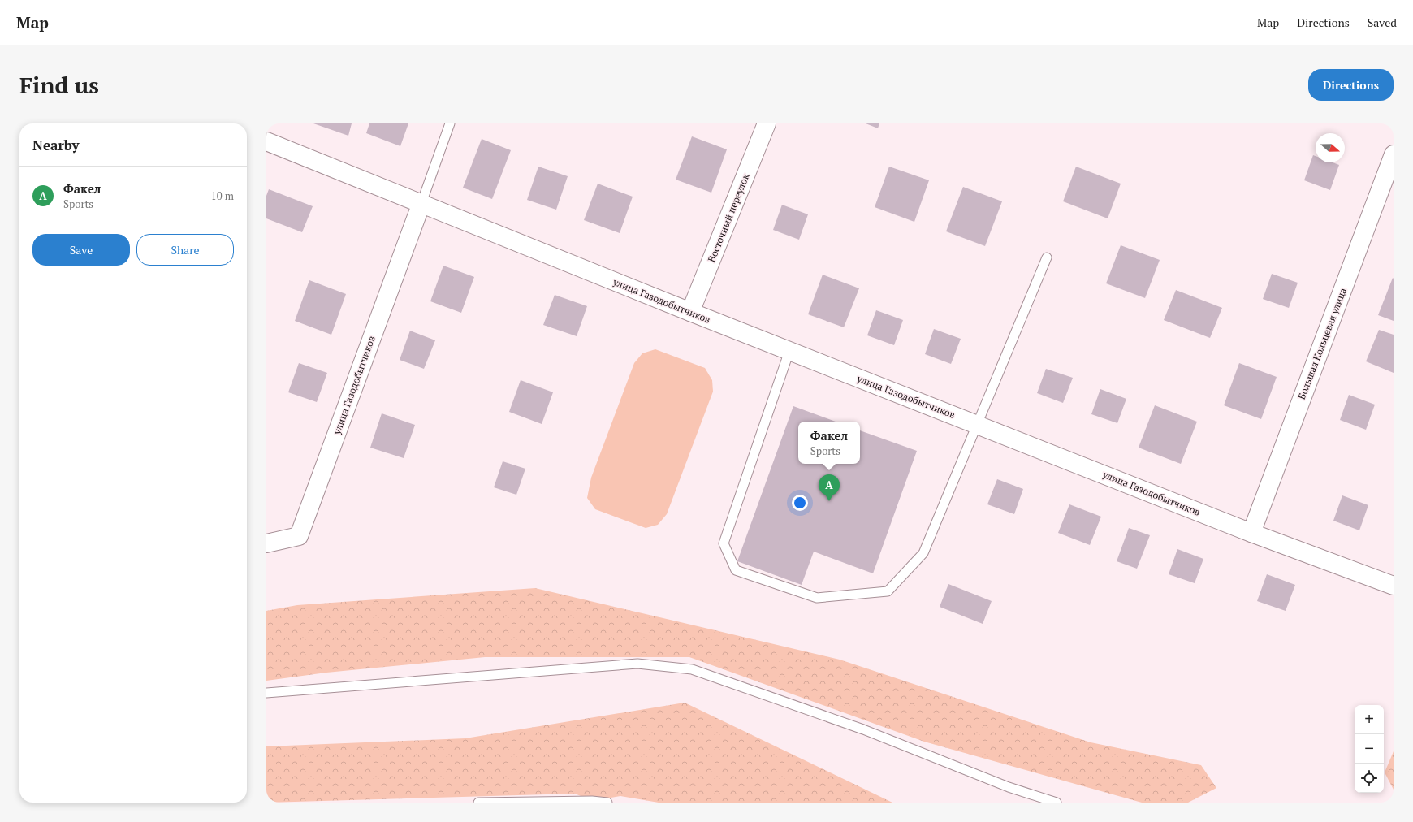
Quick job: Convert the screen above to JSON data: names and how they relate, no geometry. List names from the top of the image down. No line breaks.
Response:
{"streets":{"street":["Восточный переулок","улица Газодобытчиков","Большая Кольцевая улица"]},"crossings":[["Восточный переулок","улица Газодобытчиков"],["улица Газодобытчиков","Большая Кольцевая улица"]],"north":"right","page":{"header":"Map","nav":["Map","Directions","Saved"],"buttons":["Directions",["Save","Share"]],"title":"Find us","heading":"Nearby","list":[{"mark":"A","name":"Факел","note":"Sports","value":"10 m"}],"popup":["Факел","Sports"],"pins":"A","map_buttons":["+","−"]}}
